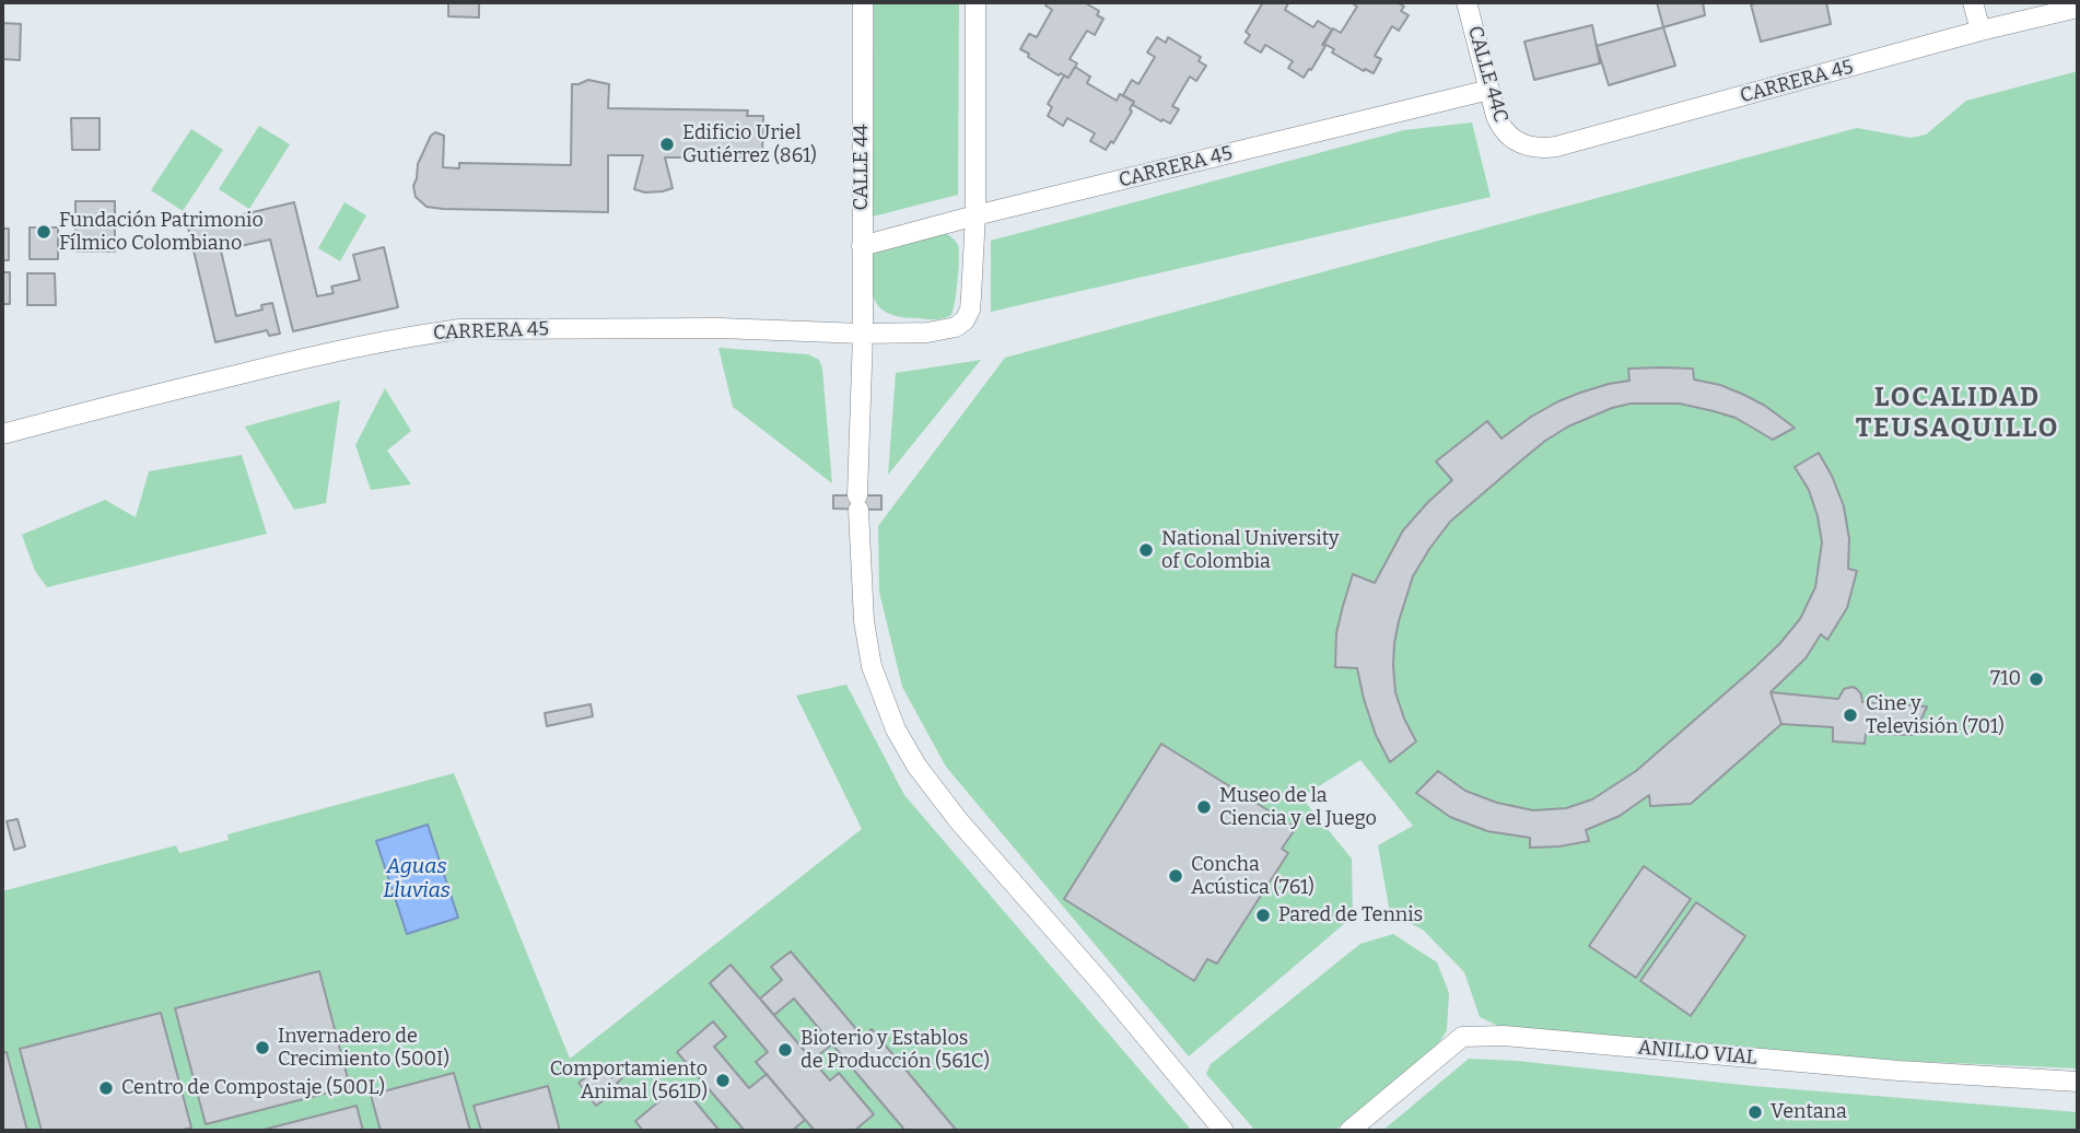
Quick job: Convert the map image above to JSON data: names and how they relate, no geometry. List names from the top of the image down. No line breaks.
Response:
{"streets":{"street":["CALLE 44C","CARRERA 45","CALLE 44","ANILLO VIAL"]},"crossings":[["CALLE 44C","CARRERA 45"],["CARRERA 45","CALLE 44"]],"districts":["LOCALIDAD TEUSAQUILLO"],"water":["Aguas Lluvias"],"places":["Edificio Uriel Gutiérrez (861)","Fundación Patrimonio Fílmico Colombiano","National University of Colombia","710","Cine y Televisión (701)","Museo de la Ciencia y el Juego","Concha Acústica (761)","Pared de Tennis","Invernadero de Crecimiento (500I)","Bioterio y Establos de Producción (561C)","Comportamiento Animal (561D)","Centro de Compostaje (500L)","Ventana"]}
